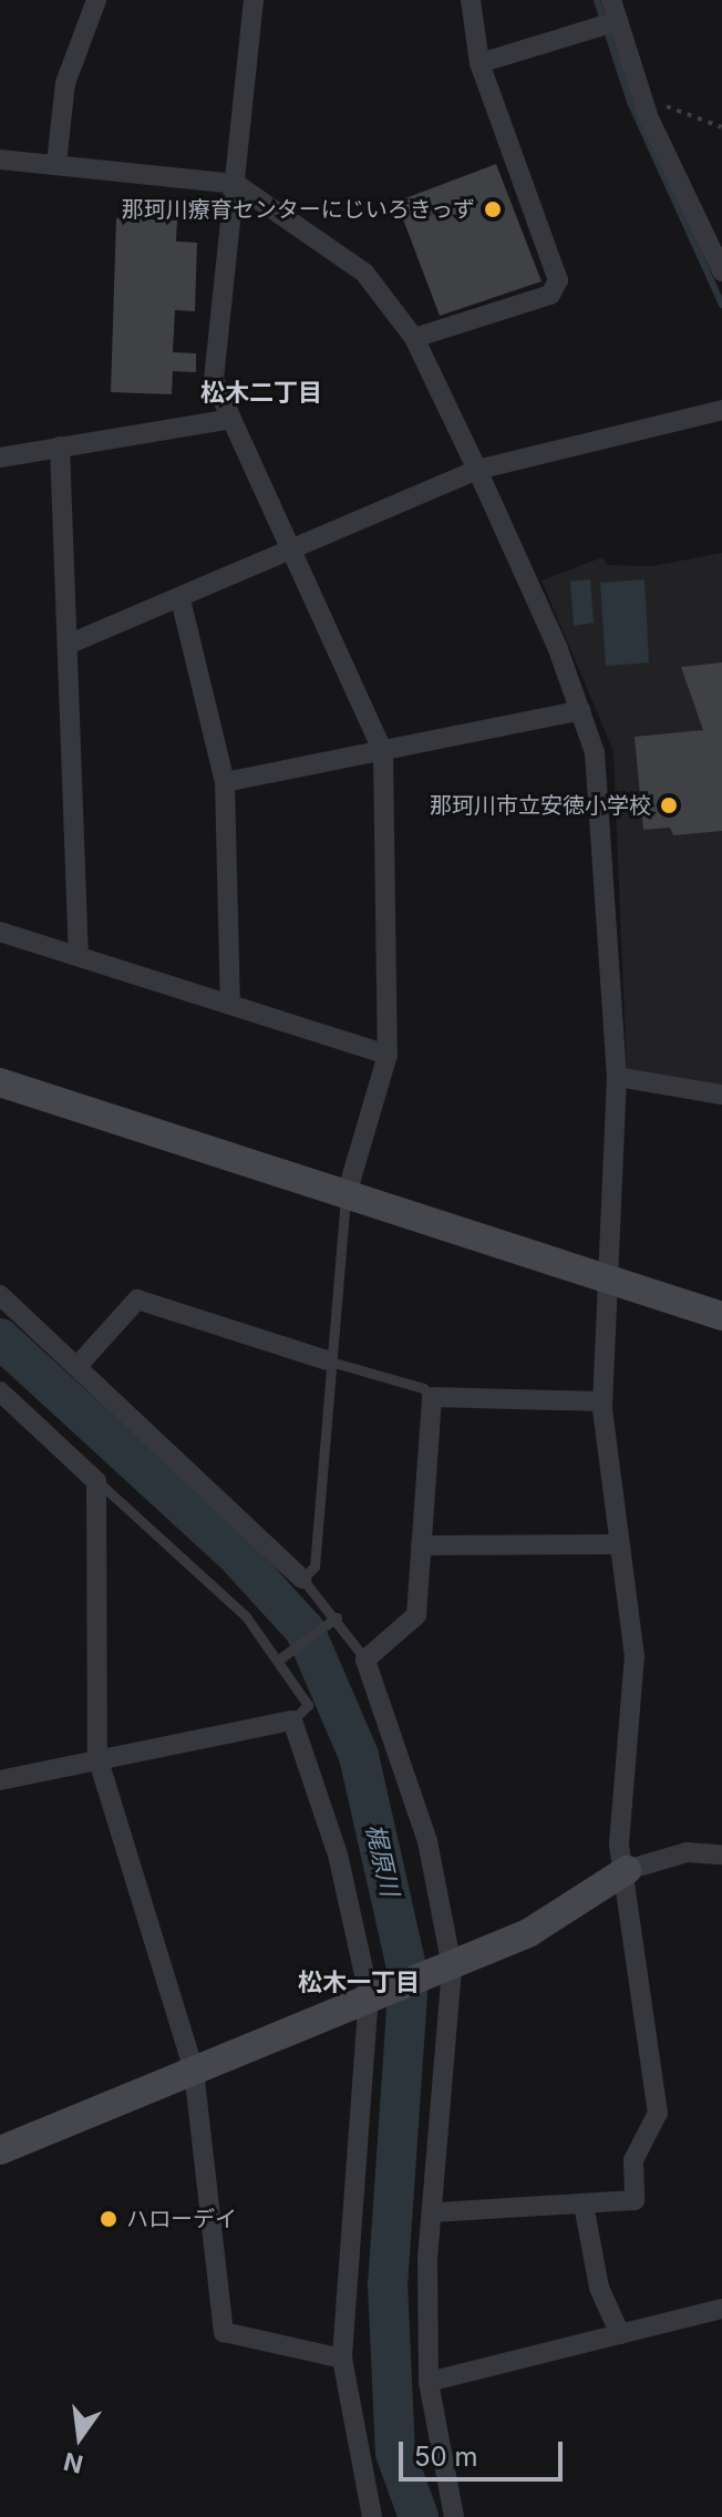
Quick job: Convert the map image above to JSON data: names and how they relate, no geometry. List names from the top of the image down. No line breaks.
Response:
{"districts":["松木二丁目","松木一丁目"],"water":["梶原川"],"places":["那珂川療育センターにじいろきっず","那珂川市立安徳小学校","ハローデイ"],"scale_bar":"50 m","north":"bottom"}
